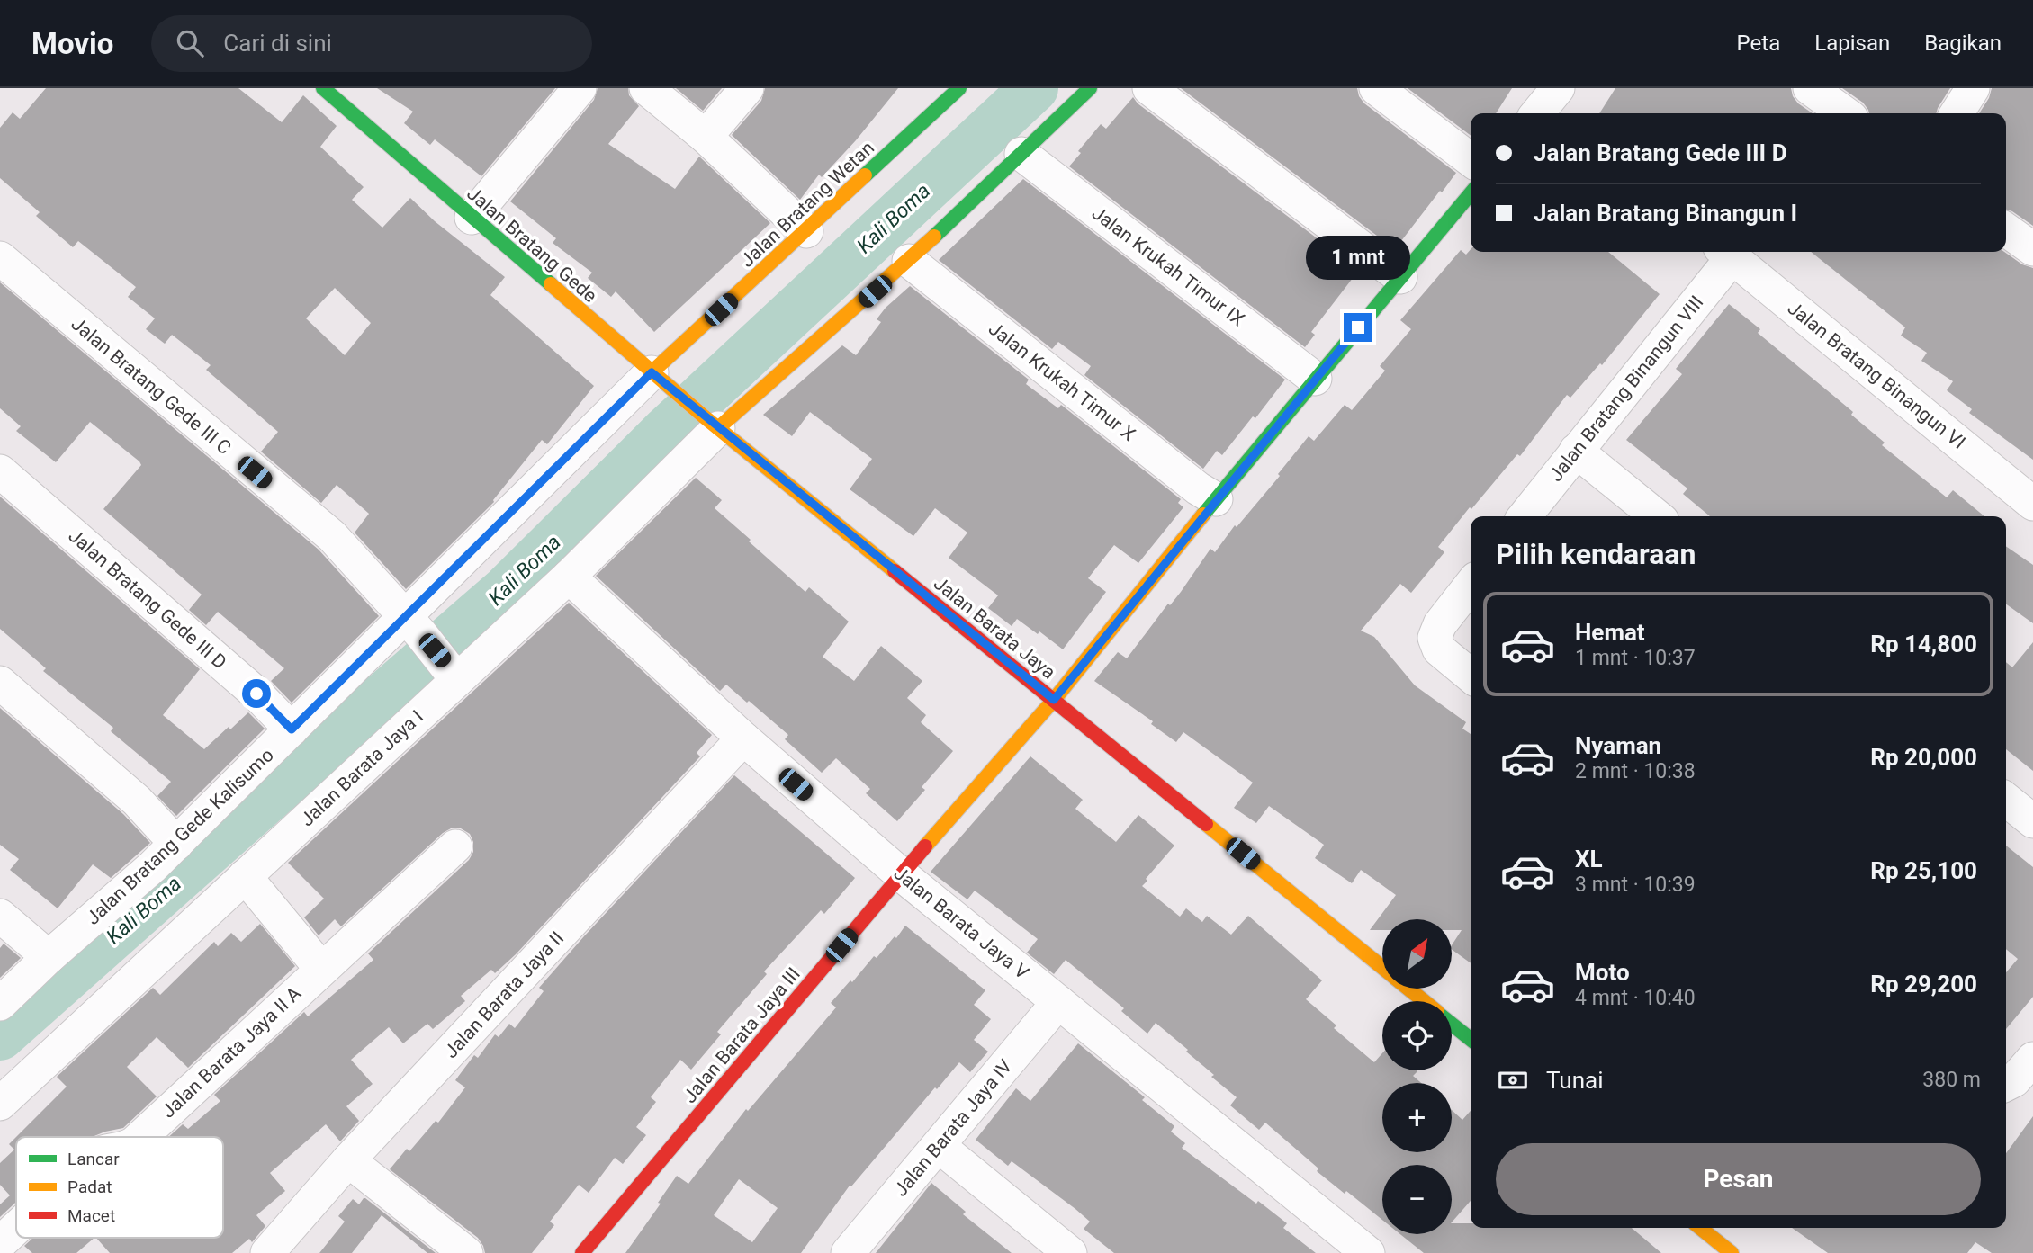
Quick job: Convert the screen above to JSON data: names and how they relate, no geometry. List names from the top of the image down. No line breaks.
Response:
{"streets":{"street":["Jalan Bratang Wetan","Jalan Bratang Gede","Jalan Krukah Timur IX","Jalan Bratang Binangun VI","Jalan Krukah Timur X","Jalan Bratang Gede III C","Jalan Bratang Binangun VIII","Jalan Bratang Gede III D","Jalan Barata Jaya","Jalan Barata Jaya I","Jalan Bratang Gede Kalisumo","Jalan Barata Jaya V","Jalan Barata Jaya II","Jalan Barata Jaya III","Jalan Barata Jaya II A","Jalan Barata Jaya IV"]},"crossings":[["Jalan Bratang Wetan","Jalan Bratang Gede"],["Jalan Bratang Wetan","Jalan Bratang Gede Kalisumo"],["Jalan Bratang Gede","Jalan Barata Jaya"],["Jalan Bratang Gede","Jalan Barata Jaya I"],["Jalan Bratang Gede","Jalan Bratang Gede Kalisumo"],["Jalan Krukah Timur IX","Jalan Barata Jaya III"],["Jalan Bratang Binangun VI","Jalan Bratang Binangun VIII"],["Jalan Krukah Timur X","Jalan Barata Jaya III"],["Jalan Bratang Gede III C","Jalan Barata Jaya I"],["Jalan Bratang Gede III C","Jalan Bratang Gede Kalisumo"],["Jalan Bratang Gede III D","Jalan Bratang Gede Kalisumo"],["Jalan Barata Jaya","Jalan Barata Jaya I"],["Jalan Barata Jaya","Jalan Barata Jaya III"],["Jalan Barata Jaya I","Jalan Barata Jaya V"],["Jalan Barata Jaya V","Jalan Barata Jaya II"],["Jalan Barata Jaya V","Jalan Barata Jaya III"],["Jalan Barata Jaya V","Jalan Barata Jaya IV"]],"water":["Kali Boma"],"legend":["Lancar","Padat","Macet"],"north":"top right","page":{"header":"Movio","search":"Cari di sini","nav":["Peta","Lapisan","Bagikan"],"banner":["Jalan Bratang Gede III D","Jalan Bratang Binangun I"],"bubble":"1 mnt","heading":"Pilih kendaraan","list":[{"name":"Hemat","note":"1 mnt · 10:37","value":"Rp 14,800"},{"name":"Nyaman","note":"2 mnt · 10:38","value":"Rp 20,000"},{"name":"XL","note":"3 mnt · 10:39","value":"Rp 25,100"},{"name":"Moto","note":"4 mnt · 10:40","value":"Rp 29,200"}],"map_buttons":["+","−"],"pay":["Tunai","380 m"],"buttons":"Pesan"}}
